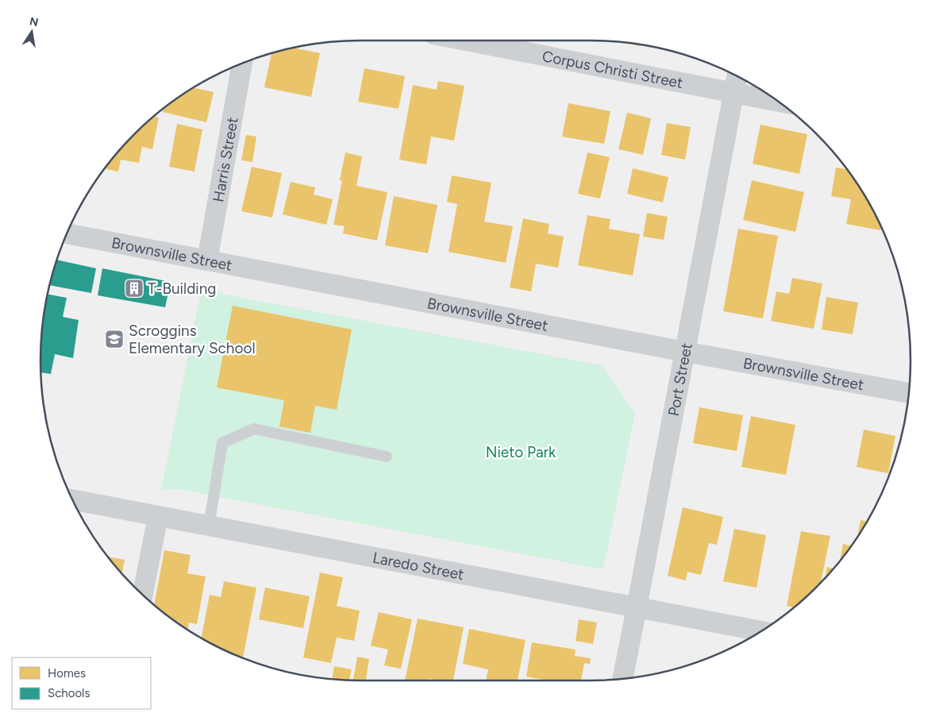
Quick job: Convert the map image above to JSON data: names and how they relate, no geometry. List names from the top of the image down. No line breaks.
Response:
{"streets":{"street":["Corpus Christi Street","Harris Street","Brownsville Street","Port Street","Laredo Street"]},"crossings":[["Corpus Christi Street","Port Street"],["Harris Street","Brownsville Street"],["Brownsville Street","Port Street"],["Port Street","Laredo Street"]],"parks":["Nieto Park"],"places":{"building":["T-Building"],"school or university":["Scroggins Elementary School"]},"legend":["Homes","Schools"],"north":"top"}
